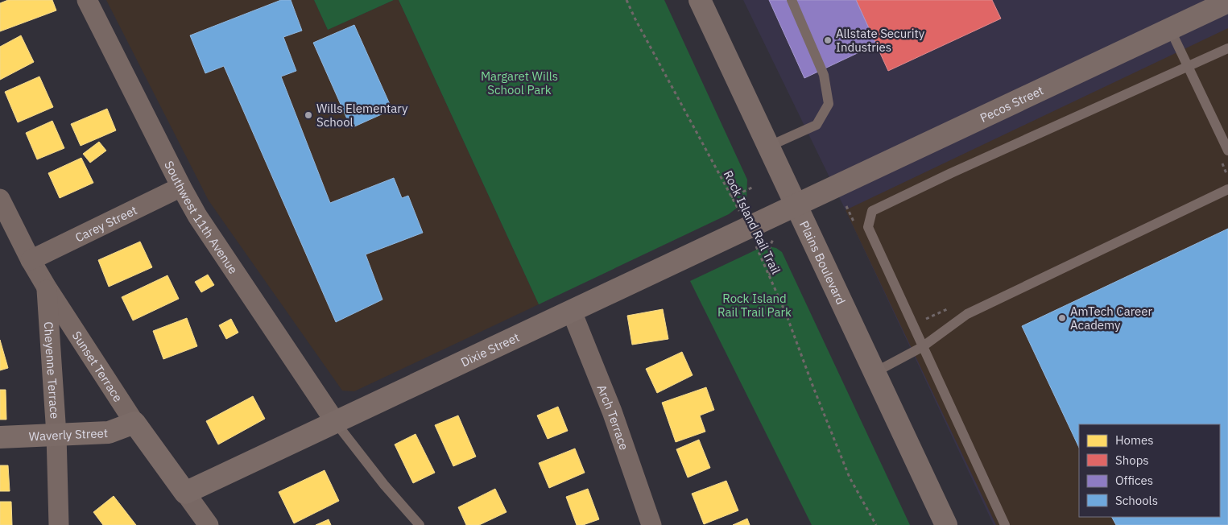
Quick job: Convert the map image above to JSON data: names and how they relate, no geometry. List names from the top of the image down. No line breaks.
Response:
{"streets":{"main road":["Pecos Street","Plains Boulevard","Dixie Street","Sunset Terrace","Waverly Street"],"street":["Southwest 11th Avenue","Carey Street","Cheyenne Terrace","Arch Terrace"],"path":["Rock Island Rail Trail"]},"crossings":[["Pecos Street","Plains Boulevard"],["Pecos Street","Dixie Street"],["Southwest 11th Avenue","Carey Street"],["Southwest 11th Avenue","Dixie Street"],["Rock Island Rail Trail","Dixie Street"],["Carey Street","Sunset Terrace"],["Plains Boulevard","Dixie Street"],["Dixie Street","Sunset Terrace"],["Dixie Street","Arch Terrace"],["Sunset Terrace","Cheyenne Terrace"],["Sunset Terrace","Waverly Street"],["Cheyenne Terrace","Waverly Street"]],"parks":["Margaret Wills School Park","Rock Island Rail Trail Park"],"places":["Allstate Security Industries","Wills Elementary School","AmTech Career Academy"],"legend":["Homes","Shops","Offices","Schools"]}
